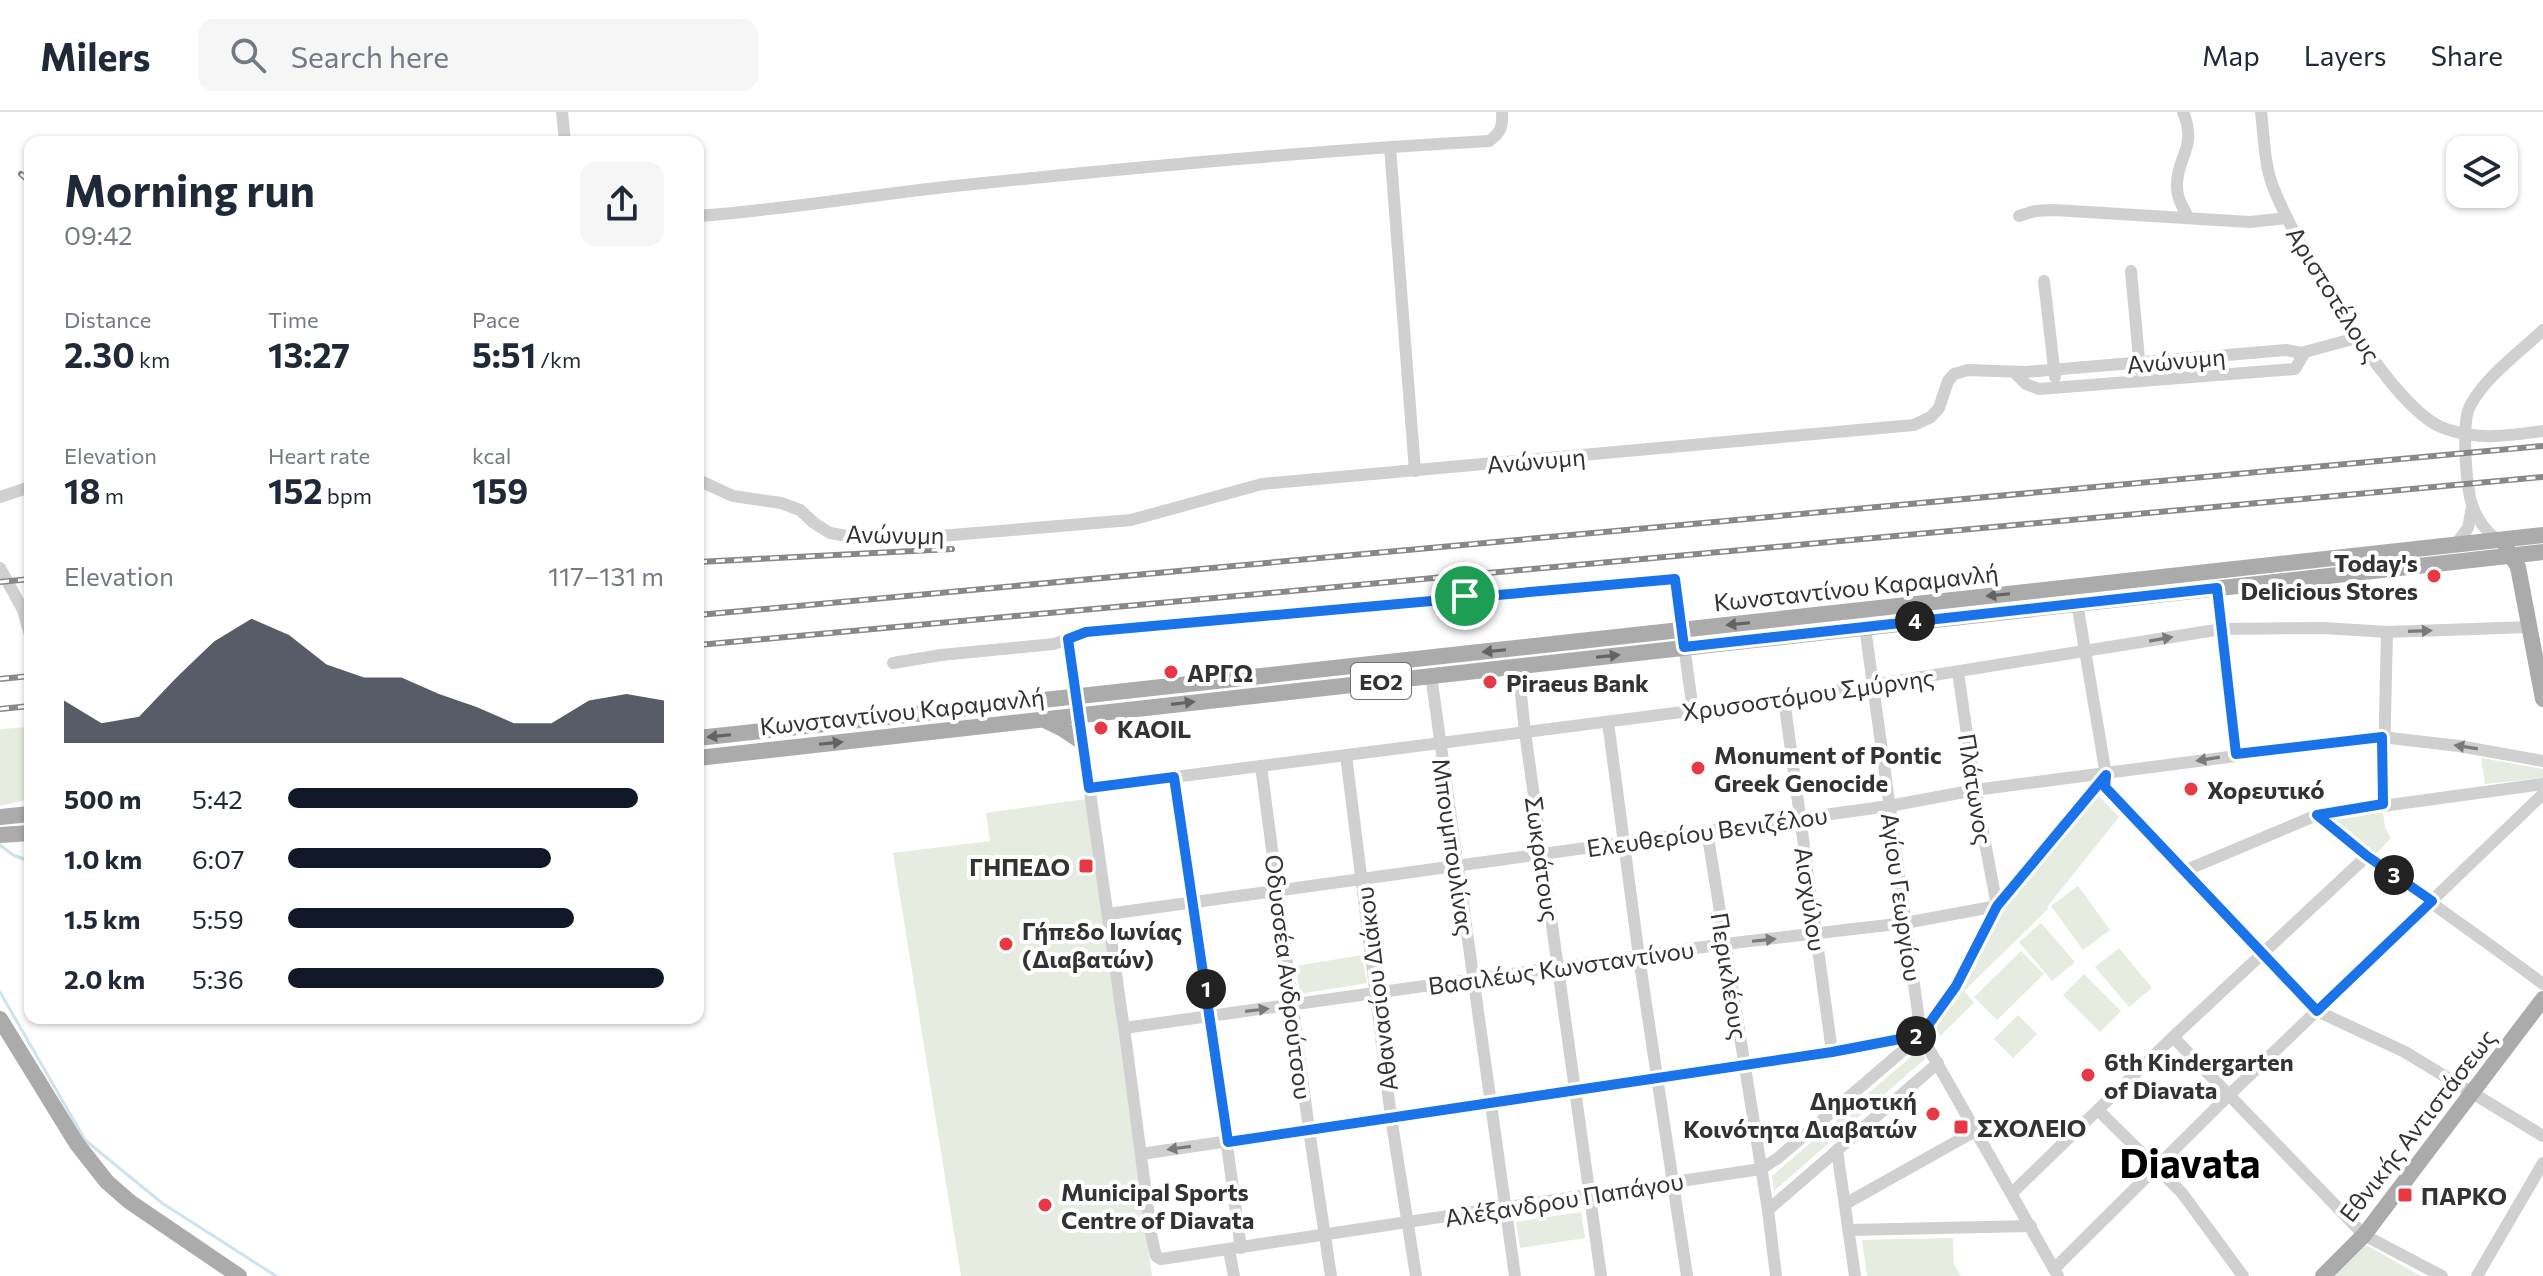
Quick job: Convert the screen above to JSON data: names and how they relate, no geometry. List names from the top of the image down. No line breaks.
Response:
{"streets":{"main road":["Κωνσταντίνου Καραμανλή","ΕΟ2","Εθνικής Αντιστάσεως"],"street":["Αριστοτέλους","Ανώνυμη","Χρυσοστόμου Σμύρνης","Πλάτωνος","Ελευθερίου Βενιζέλου","Μπουμπουλίνας","Σωκράτους","Αγίου Γεωργίου","Αισχύλου","Βασιλέως Κωνσταντίνου","Περικλέους","Οδυσσέα Ανδρούτσου","Αθανασίου Διάκου","Αλέξανδρου Παπάγου"]},"crossings":[["Αριστοτέλους","Ανώνυμη"],["Κωνσταντίνου Καραμανλή","Μπουμπουλίνας"],["Κωνσταντίνου Καραμανλή","Σωκράτους"],["Κωνσταντίνου Καραμανλή","Αγίου Γεωργίου"],["Χρυσοστόμου Σμύρνης","Πλάτωνος"],["Χρυσοστόμου Σμύρνης","Μπουμπουλίνας"],["Χρυσοστόμου Σμύρνης","Σωκράτους"],["Χρυσοστόμου Σμύρνης","Αγίου Γεωργίου"],["Χρυσοστόμου Σμύρνης","Αισχύλου"],["Χρυσοστόμου Σμύρνης","Οδυσσέα Ανδρούτσου"],["Χρυσοστόμου Σμύρνης","Αθανασίου Διάκου"],["Πλάτωνος","Ελευθερίου Βενιζέλου"],["Πλάτωνος","Βασιλέως Κωνσταντίνου"],["Πλάτωνος","Αλέξανδρου Παπάγου"],["Ελευθερίου Βενιζέλου","Μπουμπουλίνας"],["Ελευθερίου Βενιζέλου","Σωκράτους"],["Ελευθερίου Βενιζέλου","Αγίου Γεωργίου"],["Ελευθερίου Βενιζέλου","Αισχύλου"],["Ελευθερίου Βενιζέλου","Περικλέους"],["Ελευθερίου Βενιζέλου","Οδυσσέα Ανδρούτσου"],["Ελευθερίου Βενιζέλου","Αθανασίου Διάκου"],["Ελευθερίου Βενιζέλου","Αλέξανδρου Παπάγου"],["Μπουμπουλίνας","Βασιλέως Κωνσταντίνου"],["Μπουμπουλίνας","Αλέξανδρου Παπάγου"],["Σωκράτους","Βασιλέως Κωνσταντίνου"],["Σωκράτους","Αλέξανδρου Παπάγου"],["Αγίου Γεωργίου","Βασιλέως Κωνσταντίνου"],["Αγίου Γεωργίου","Αλέξανδρου Παπάγου"],["Αισχύλου","Βασιλέως Κωνσταντίνου"],["Βασιλέως Κωνσταντίνου","Περικλέους"],["Βασιλέως Κωνσταντίνου","Οδυσσέα Ανδρούτσου"],["Βασιλέως Κωνσταντίνου","Αθανασίου Διάκου"],["Βασιλέως Κωνσταντίνου","Αλέξανδρου Παπάγου"],["Περικλέους","Αλέξανδρου Παπάγου"],["Οδυσσέα Ανδρούτσου","Αλέξανδρου Παπάγου"],["Αθανασίου Διάκου","Αλέξανδρου Παπάγου"]],"districts":["Diavata"],"places":{"other":["Today's Delicious Stores","ΑΡΓΩ","Piraeus Bank","KAOIL","Monument of Pontic Greek Genocide","Χορευτικό","Γήπεδο Ιωνίας (Διαβατών)","6th Kindergarten of Diavata","Δημοτική Κοινότητα Διαβατών","Municipal Sports Centre of Diavata"],"transit":["ΓΗΠΕΔΟ","ΣΧΟΛΕΙΟ","ΠΑΡΚΟ"]},"page":{"header":"Milers","search":"Search here","nav":["Map","Layers","Share"],"heading":["Morning run","09:42"],"stats":[["Distance","2.30 km"],["Time","13:27"],["Pace","5:51 /km"],["Elevation","18 m"],["Heart rate","152 bpm"],["kcal","159"]],"chart":["Elevation","117–131 m"],"pins":["4","3","1","2"],"list":[{"name":"500 m","note":"5:42"},{"name":"1.0 km","note":"6:07"},{"name":"1.5 km","note":"5:59"},{"name":"2.0 km","note":"5:36"}]}}
